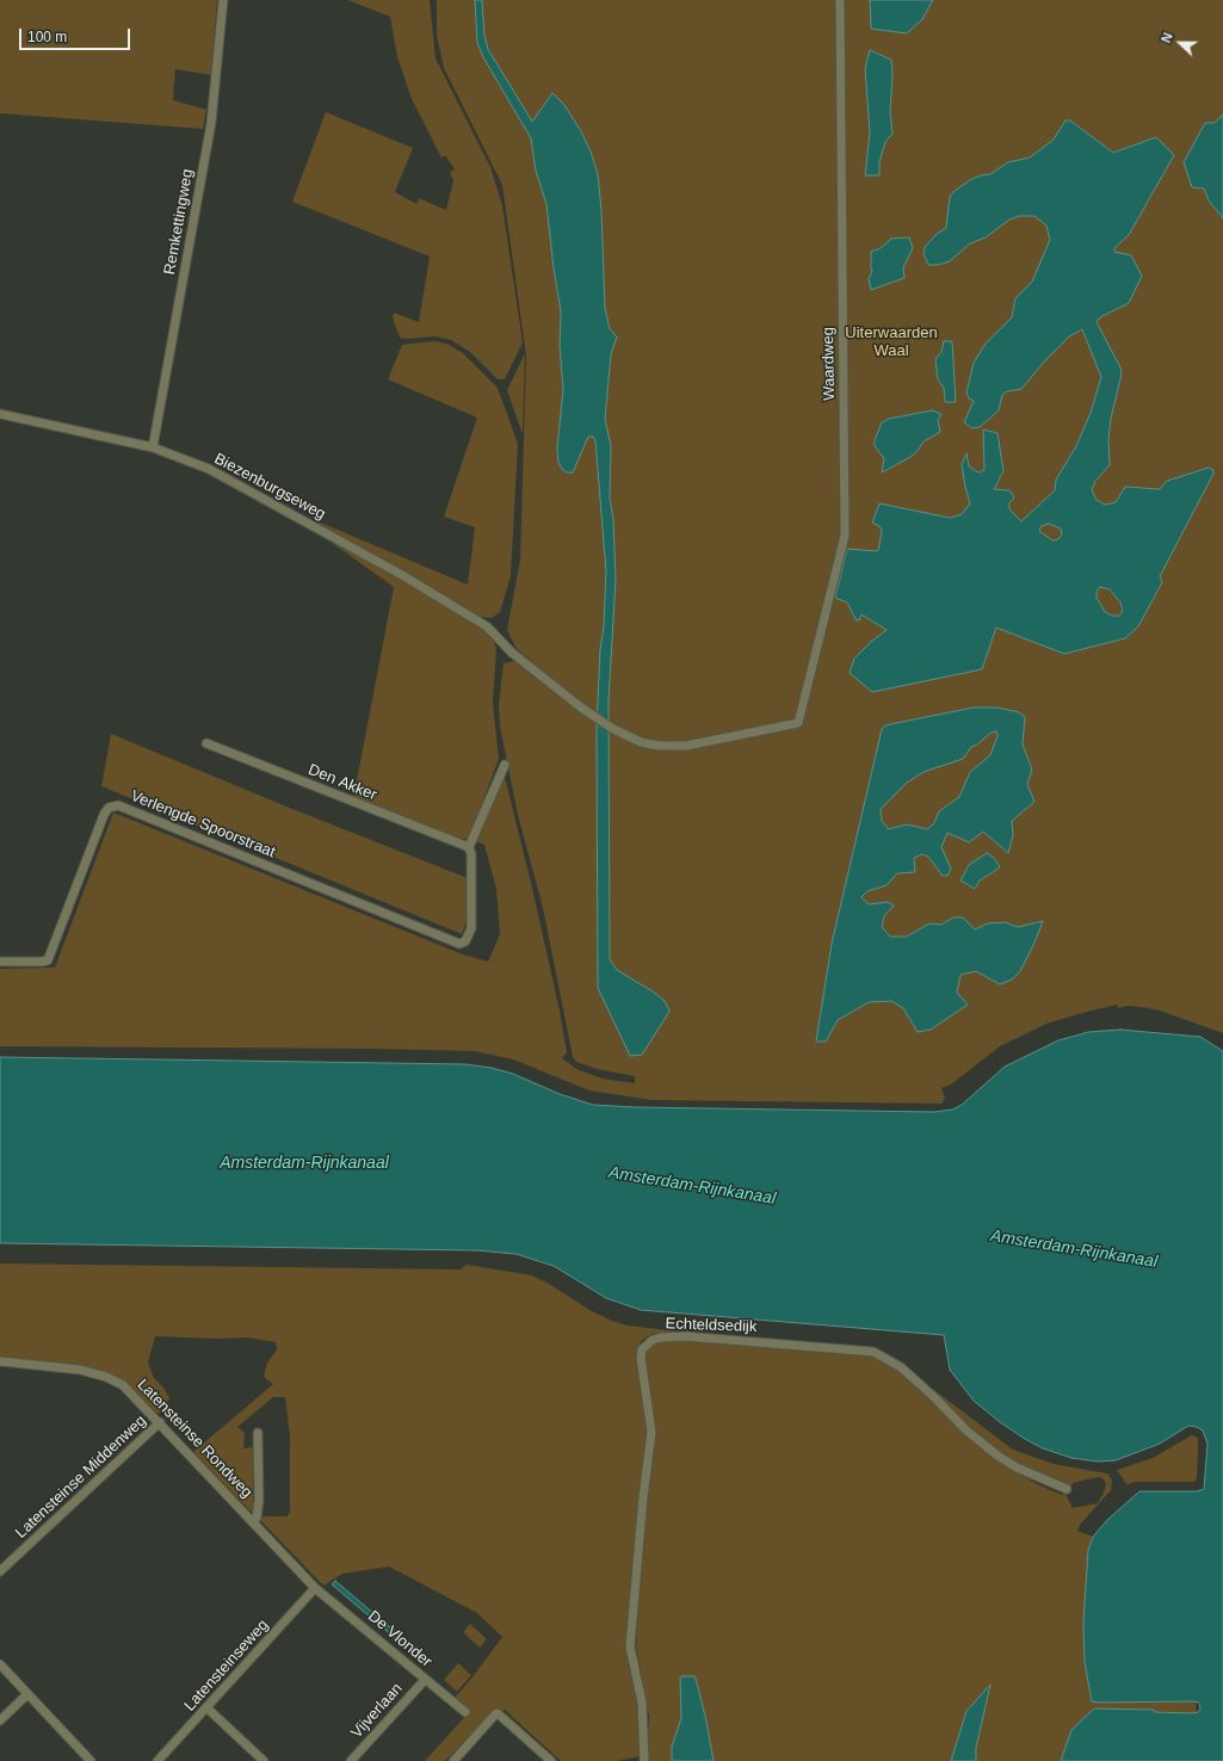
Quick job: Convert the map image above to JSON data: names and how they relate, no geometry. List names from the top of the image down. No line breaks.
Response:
{"streets":{"street":["Remkettingweg","Waardweg","Biezenburgseweg","Den Akker","Verlengde Spoorstraat","Echteldsedijk","Latensteinse Rondweg","Latensteinse Middenweg","De Vlonder","Latensteinseweg","Vijverlaan"]},"crossings":[["Remkettingweg","Biezenburgseweg"],["Waardweg","Biezenburgseweg"],["Den Akker","Verlengde Spoorstraat"],["Latensteinse Rondweg","Latensteinse Middenweg"],["Latensteinse Rondweg","De Vlonder"],["Latensteinse Rondweg","Latensteinseweg"],["De Vlonder","Latensteinseweg"],["De Vlonder","Vijverlaan"]],"water":["Amsterdam-Rijnkanaal"],"parks":["Uiterwaarden Waal"],"scale_bar":"100 m","north":"left"}
